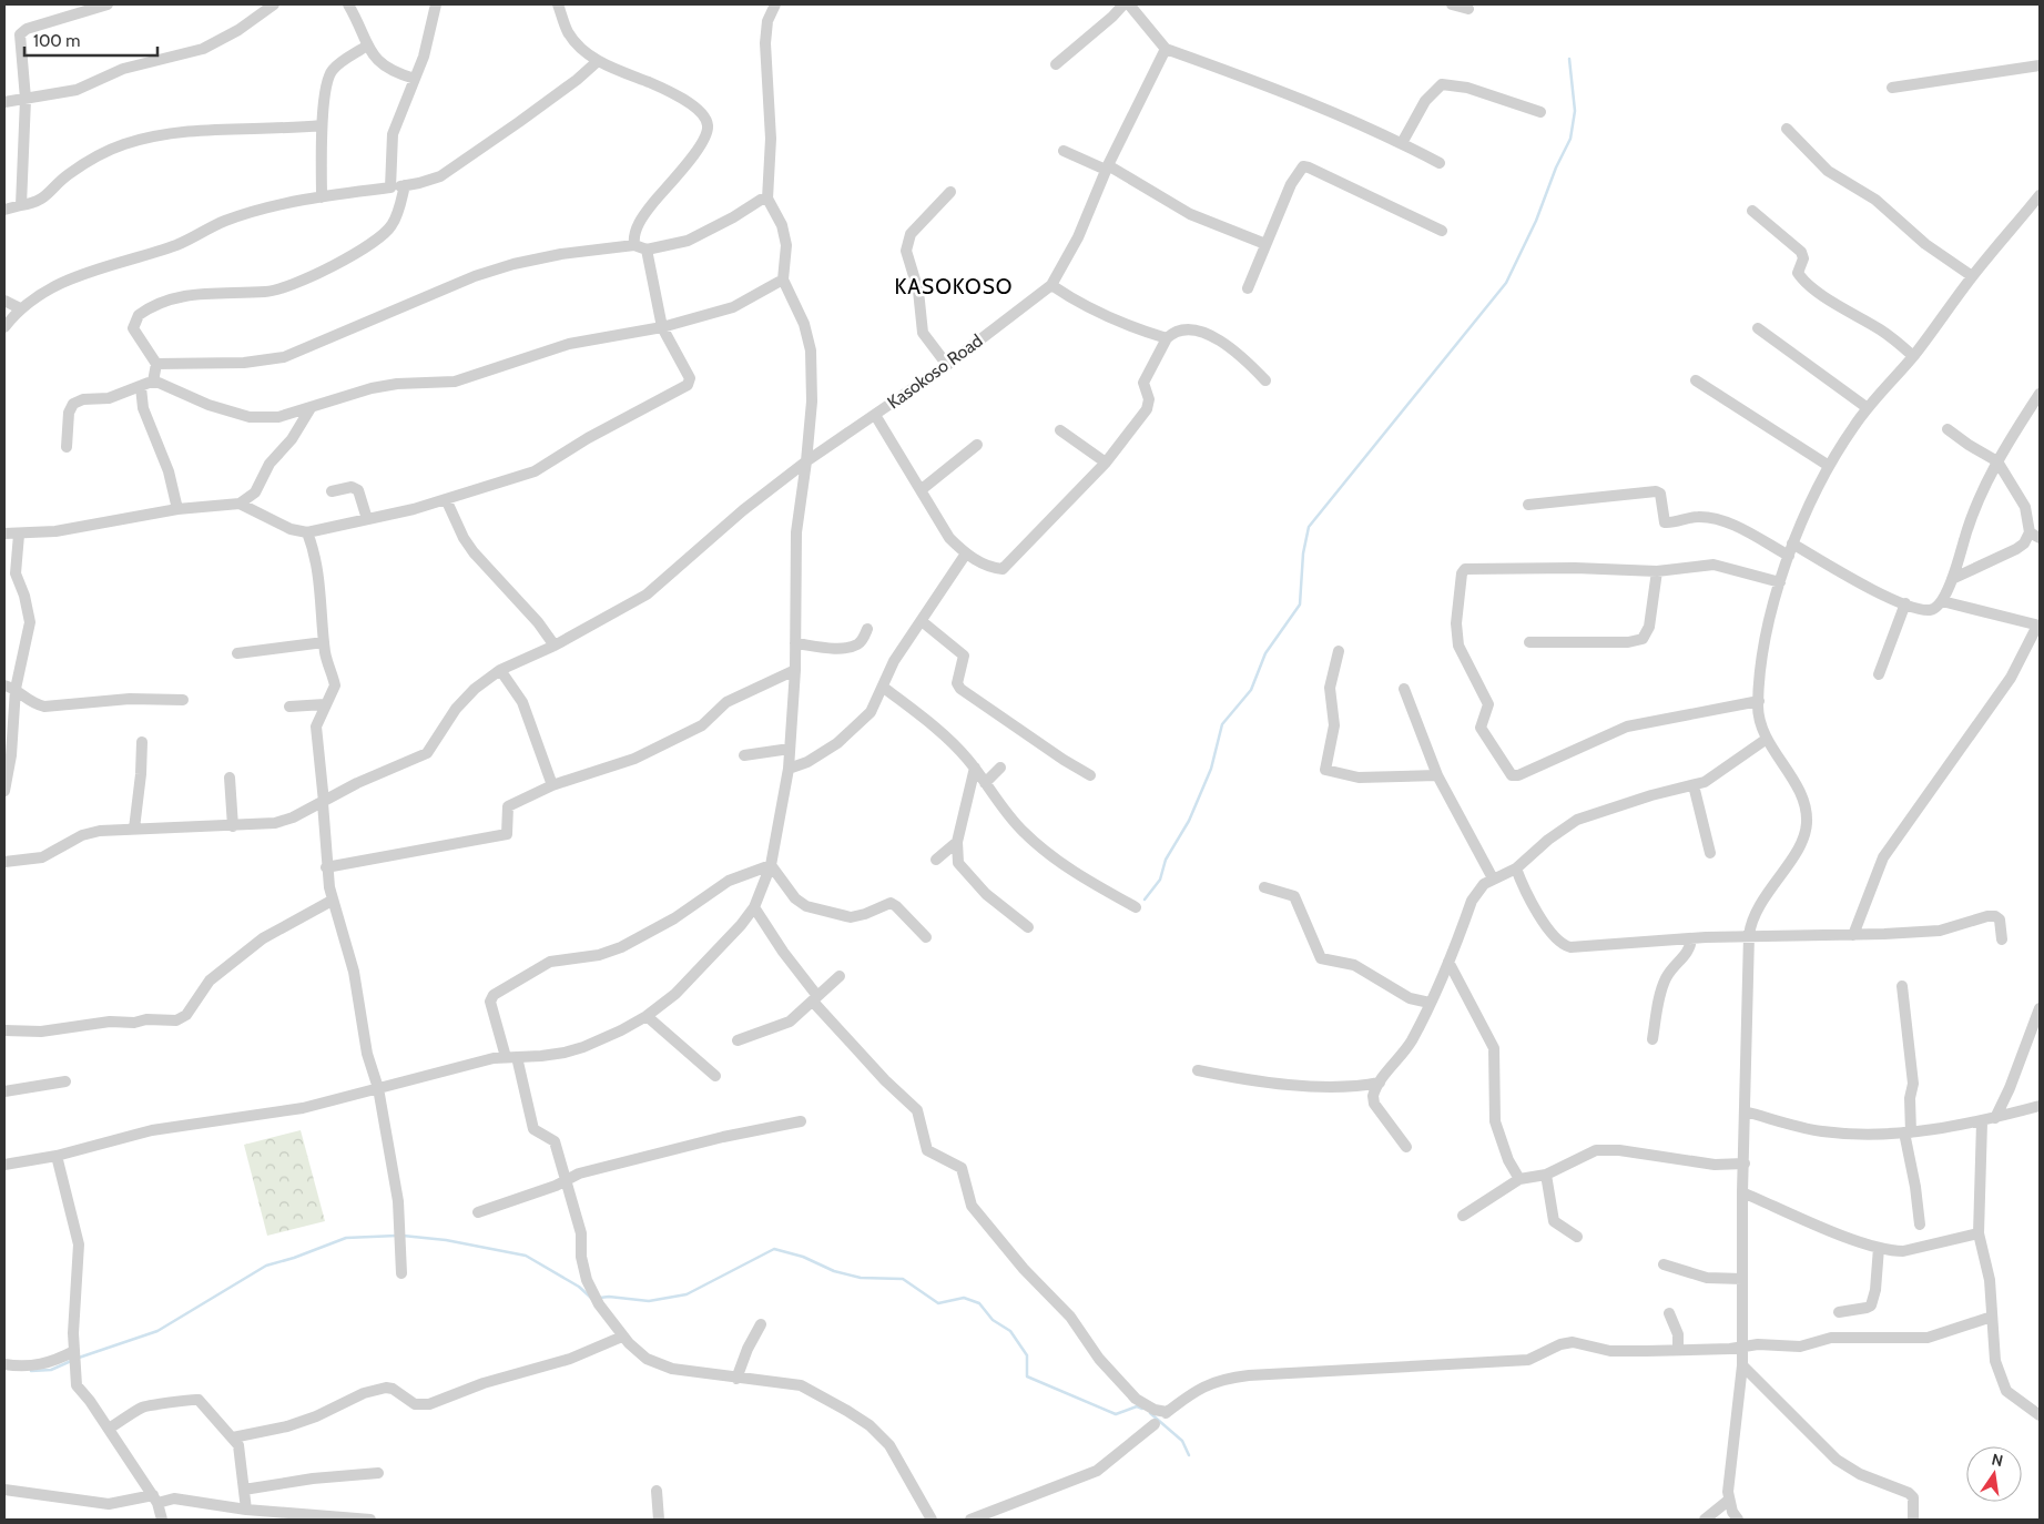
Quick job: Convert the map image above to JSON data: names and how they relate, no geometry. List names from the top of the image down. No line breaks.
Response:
{"streets":{"street":["Kasokoso Road"]},"districts":["KASOKOSO"],"scale_bar":"100 m","north":"top"}
